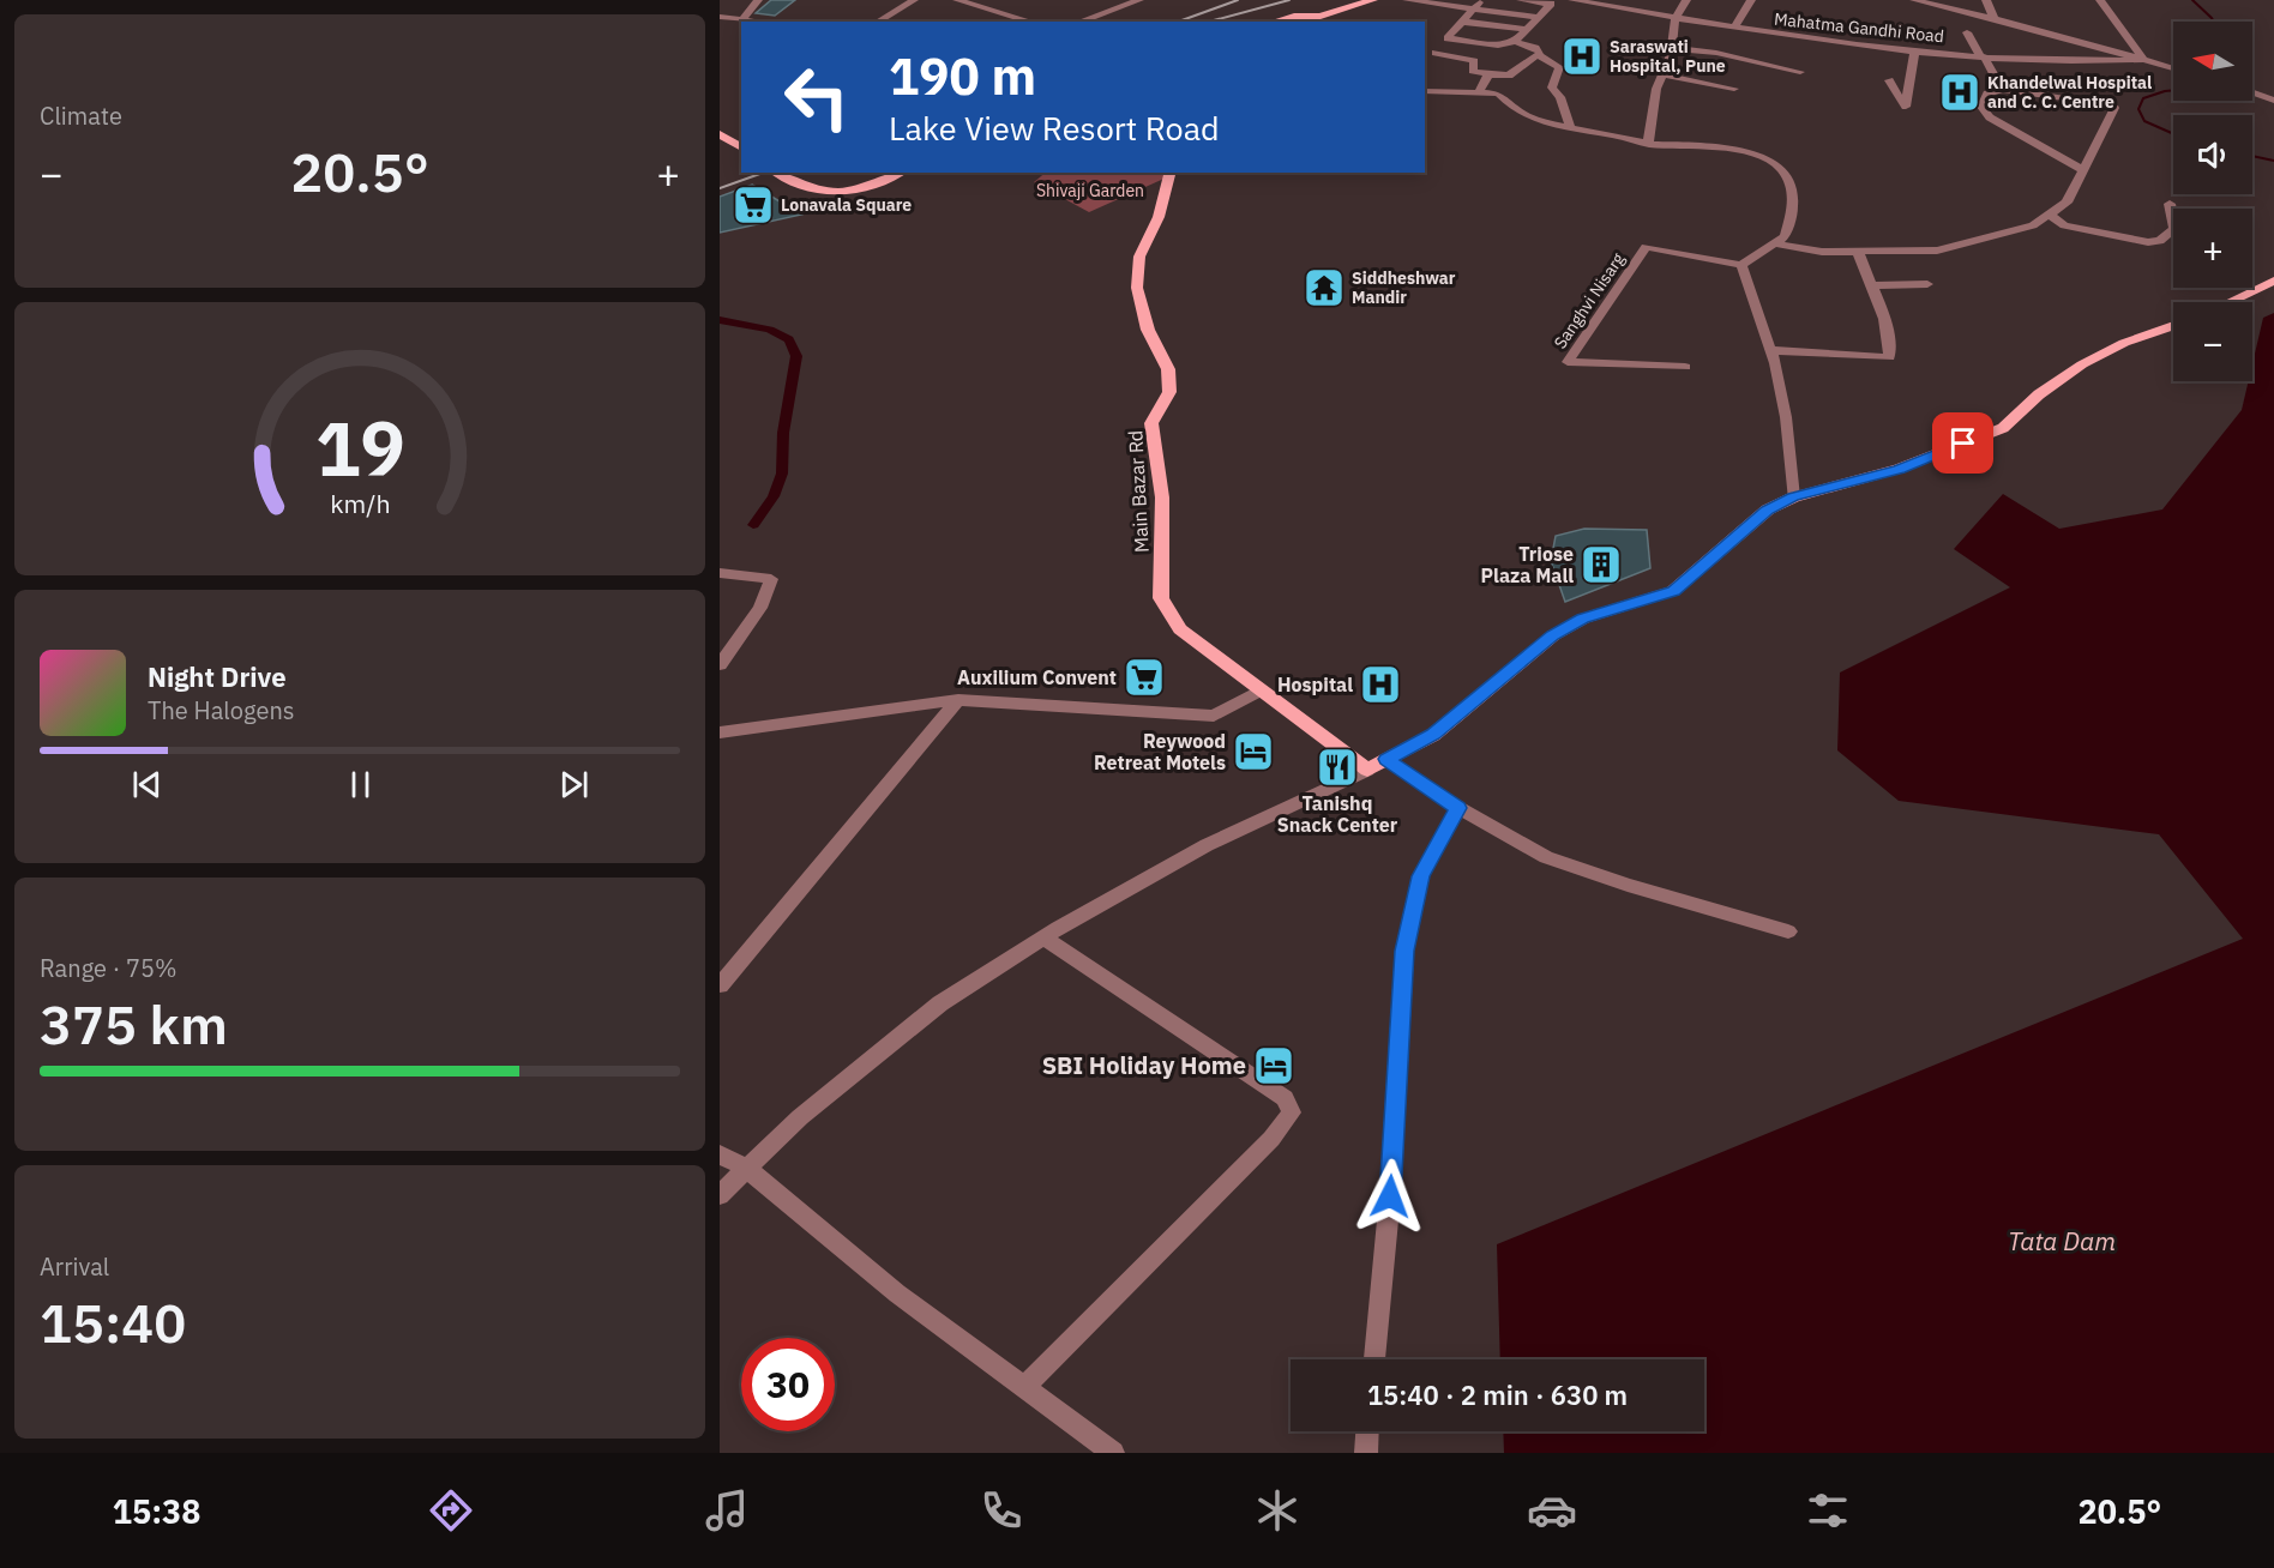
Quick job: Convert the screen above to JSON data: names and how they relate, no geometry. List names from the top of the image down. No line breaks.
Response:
{"streets":{"main road":["Main Bazar Rd"],"street":["Mahatma Gandhi Road","Sanghvi Nisarg"]},"water":["Tata Dam"],"parks":["Shivaji Garden"],"places":{"hospital":["Saraswati Hospital, Pune","Khandelwal Hospital and C. C. Centre","Hospital"],"supermarket":["Lonavala Square","Auxilium Convent"],"temple":["Siddheshwar Mandir"],"building":["Triose Plaza Mall"],"hotel":["Reywood Retreat Motels","SBI Holiday Home"],"restaurant":["Tanishq Snack Center"]},"north":"left","page":{"tile":["Climate",["Range · 75%","375 km"],["Arrival","15:40"]],"map_buttons":["+","−"],"turn":["190 m","Lake View Resort Road"],"heat":["−","20.5°","+"],"song":["Night Drive","The Halogens"],"limit":"30","trip":"15:40 · 2 min · 630 m","tabs":["15:38","20.5°"],"gauge":["19","km/h"]}}
